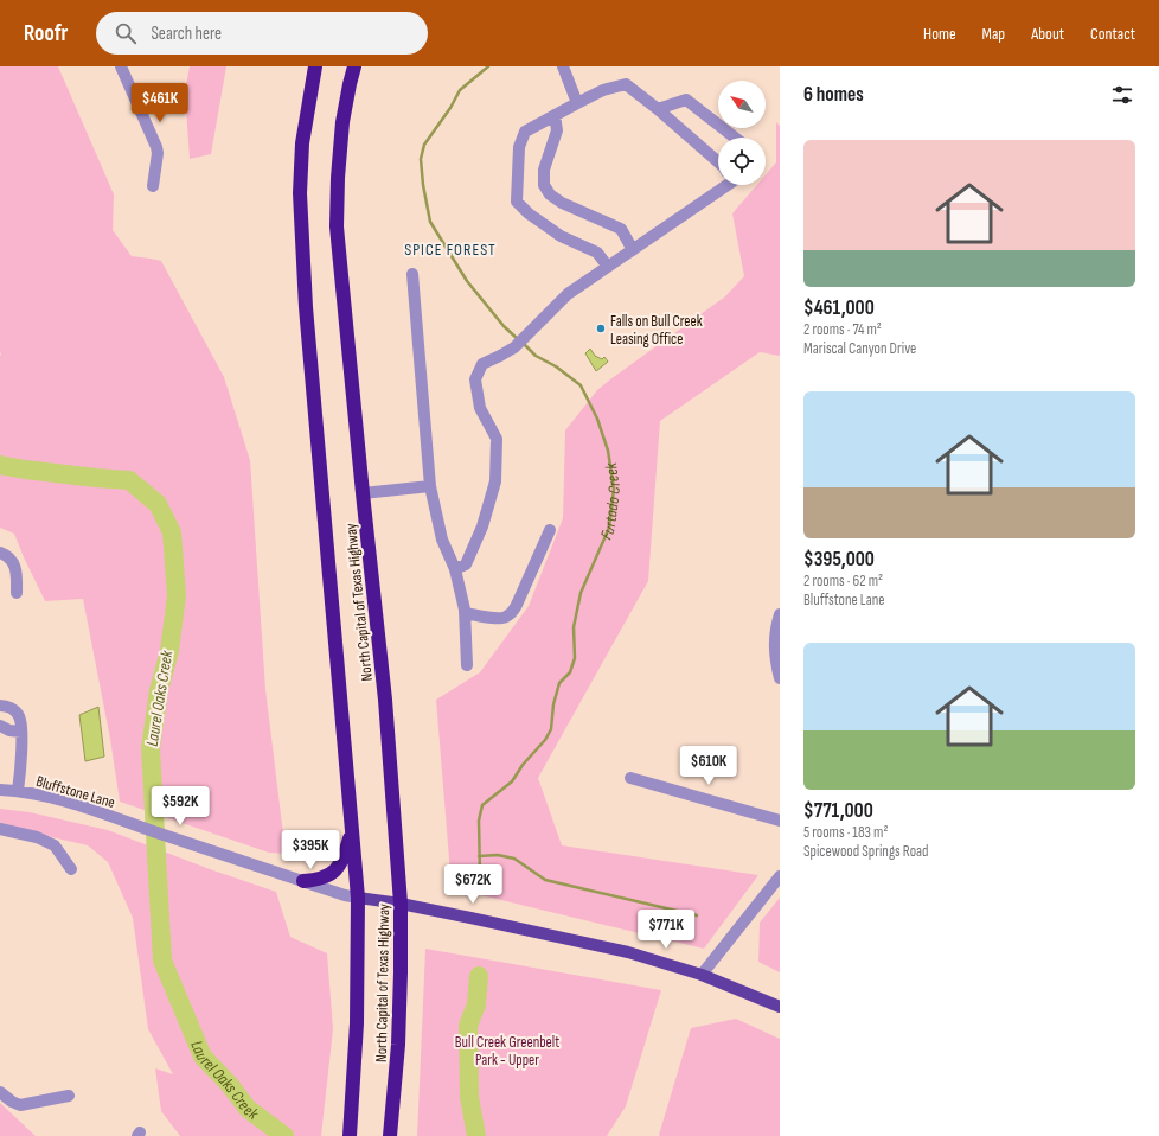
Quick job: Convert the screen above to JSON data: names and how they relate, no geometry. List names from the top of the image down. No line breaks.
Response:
{"streets":{"highway":["North Capital of Texas Highway"],"street":["Bluffstone Lane"]},"crossings":[["North Capital of Texas Highway","Bluffstone Lane"]],"districts":["SPICE FOREST"],"water":["Furtado Creek","Laurel Oaks Creek"],"parks":["Bull Creek Greenbelt Park - Upper"],"places":["Falls on Bull Creek Leasing Office"],"north":"top left","page":{"header":"Roofr","search":"Search here","nav":["Home","Map","About","Contact"],"heading":"6 homes","price":["$461K","$610K","$592K","$395K","$672K","$771K"],"list":[{"name":"$461,000","note":"2 rooms · 74 m² · Mariscal Canyon Drive"},{"name":"$395,000","note":"2 rooms · 62 m² · Bluffstone Lane"},{"name":"$771,000","note":"5 rooms · 183 m² · Spicewood Springs Road"}]}}
